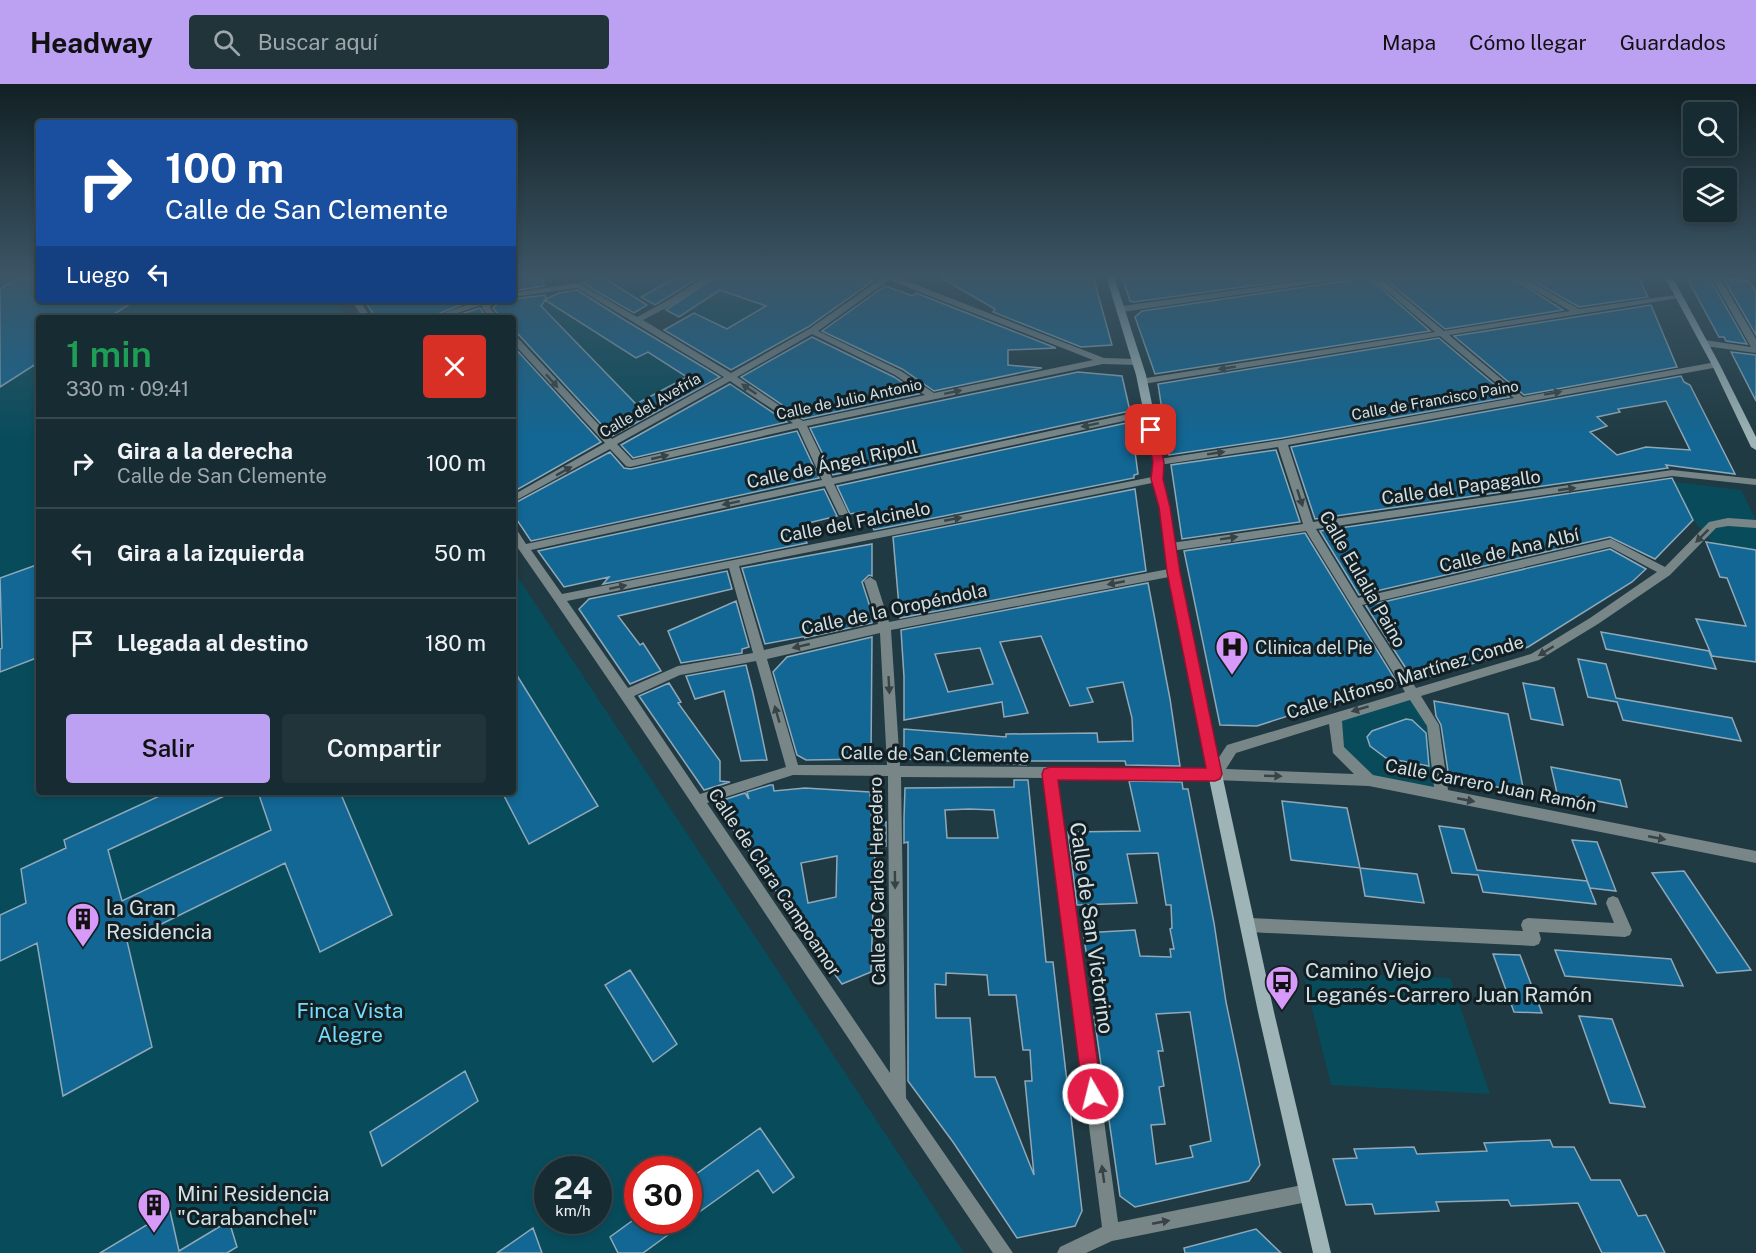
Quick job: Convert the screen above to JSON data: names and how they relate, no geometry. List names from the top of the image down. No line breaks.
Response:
{"streets":{"street":["Calle de Julio Antonio","Calle de Francisco Paino","Calle del Avefría","Calle de Ángel Ripoll","Calle del Papagallo","Calle del Falcinelo","Calle de Ana Albí","Calle Eulalia Paino","Calle de la Oropéndola","Calle Alfonso Martínez Conde","Calle de San Clemente","Calle Carrero Juan Ramón","Calle de Carlos Heredero","Calle de Clara Campoamor","Calle de San Victorino"]},"crossings":[["Calle de Julio Antonio","Calle del Avefría"],["Calle de Francisco Paino","Calle Eulalia Paino"],["Calle de Ángel Ripoll","Calle de Clara Campoamor"],["Calle del Papagallo","Calle Eulalia Paino"],["Calle del Falcinelo","Calle de Clara Campoamor"],["Calle de Ana Albí","Calle Eulalia Paino"],["Calle de Ana Albí","Calle Alfonso Martínez Conde"],["Calle Eulalia Paino","Calle Alfonso Martínez Conde"],["Calle Eulalia Paino","Calle Carrero Juan Ramón"],["Calle de la Oropéndola","Calle de Carlos Heredero"],["Calle de la Oropéndola","Calle de Clara Campoamor"],["Calle Alfonso Martínez Conde","Calle de San Clemente"],["Calle Alfonso Martínez Conde","Calle Carrero Juan Ramón"],["Calle de San Clemente","Calle Carrero Juan Ramón"],["Calle de San Clemente","Calle de Carlos Heredero"],["Calle de San Clemente","Calle de Clara Campoamor"],["Calle de San Clemente","Calle de San Victorino"],["Calle de Carlos Heredero","Calle de Clara Campoamor"]],"one_way":["Calle de Julio Antonio","Calle de Ángel Ripoll","Calle del Papagallo","Calle del Falcinelo","Calle de la Oropéndola","Calle Alfonso Martínez Conde","Calle Carrero Juan Ramón","Calle de Carlos Heredero","Calle de San Victorino"],"parks":["Finca Vista Alegre"],"places":{"hospital":["Clinica del Pie"],"building":["la Gran Residencia","Mini Residencia \"Carabanchel\""],"bus stop":["Camino Viejo Leganés-Carrero Juan Ramón"]},"page":{"header":"Headway","search":"Buscar aquí","nav":["Mapa","Cómo llegar","Guardados"],"turn":["100 m","Calle de San Clemente"],"then":"Luego","heading":["1 min","330 m · 09:41"],"list":[{"name":"Gira a la derecha","note":"Calle de San Clemente","value":"100 m"},{"name":"Gira a la izquierda","value":"50 m"},{"name":"Llegada al destino","value":"180 m"}],"buttons":["Salir","Compartir"],"speed":"24 km/h","limit":"30"}}
